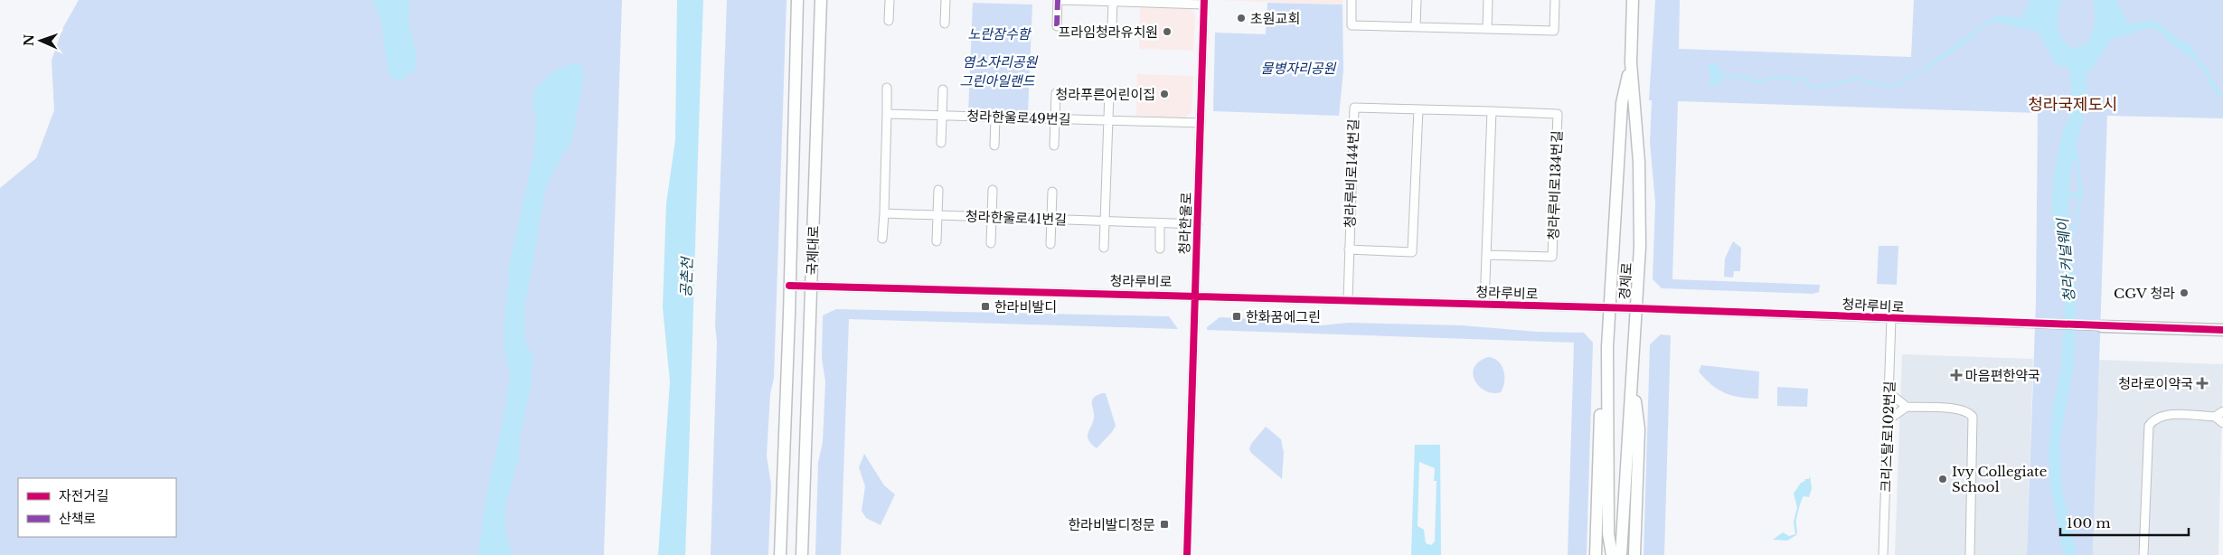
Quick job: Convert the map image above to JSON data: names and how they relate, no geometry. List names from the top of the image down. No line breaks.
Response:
{"streets":{"main road":["국제대로","청라루비로","경제로"],"street":["청라한울로49번길","청라루비로144번길","청라루비로134번길","청라한울로41번길","청라한울로","크리스탈로102번길"]},"crossings":[["청라한울로49번길","청라한울로"],["청라루비로144번길","청라루비로134번길"],["청라루비로144번길","청라루비로"],["청라한울로41번길","청라한울로"],["청라한울로","청라루비로"],["국제대로","청라루비로"],["청라루비로","경제로"],["청라루비로","크리스탈로102번길"]],"districts":["청라국제도시"],"water":["청라 커널웨이","공촌천"],"parks":["노란잠수함","염소자리공원","물병자리공원","그린아일랜드"],"places":{"other":["초원교회","프라임청라유치원","청라푸른어린이집","CGV 청라","Ivy Collegiate School"],"transit":["한라비발디","한화꿈에그린","한라비발디정문"],"health":["마음편한약국","청라로이약국"]},"legend":["자전거길","산책로"],"scale_bar":"100 m","north":"left"}
